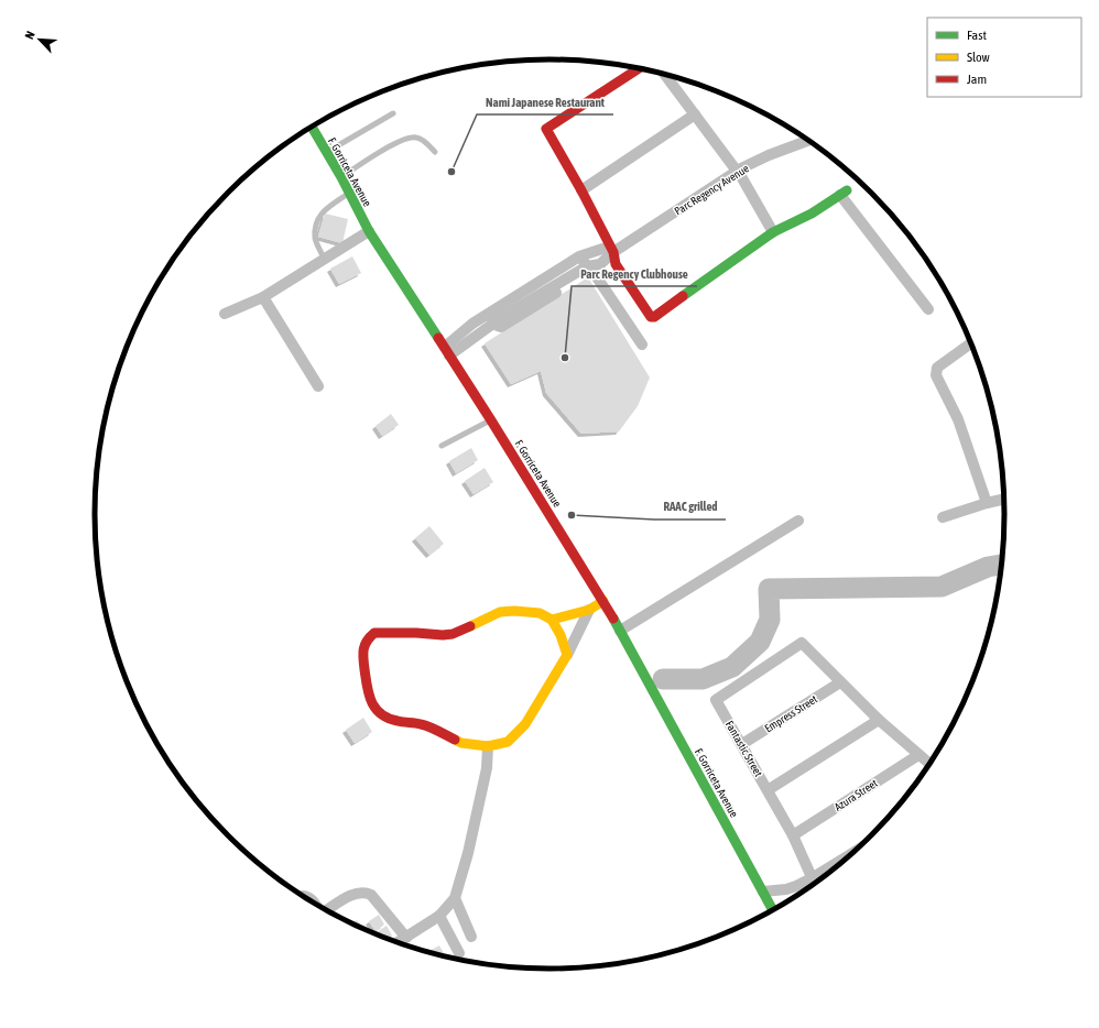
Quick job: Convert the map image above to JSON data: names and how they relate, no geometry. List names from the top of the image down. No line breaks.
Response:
{"streets":{"street":["F. Gorriceta Avenue","Parc Regency Avenue","Empress Street","Fantastic Street","Azura Street"]},"crossings":[["Empress Street","Fantastic Street"],["Fantastic Street","Azura Street"]],"places":["Nami Japanese Restaurant","Parc Regency Clubhouse","RAAC grilled"],"legend":["Fast","Slow","Jam"],"north":"top left"}
